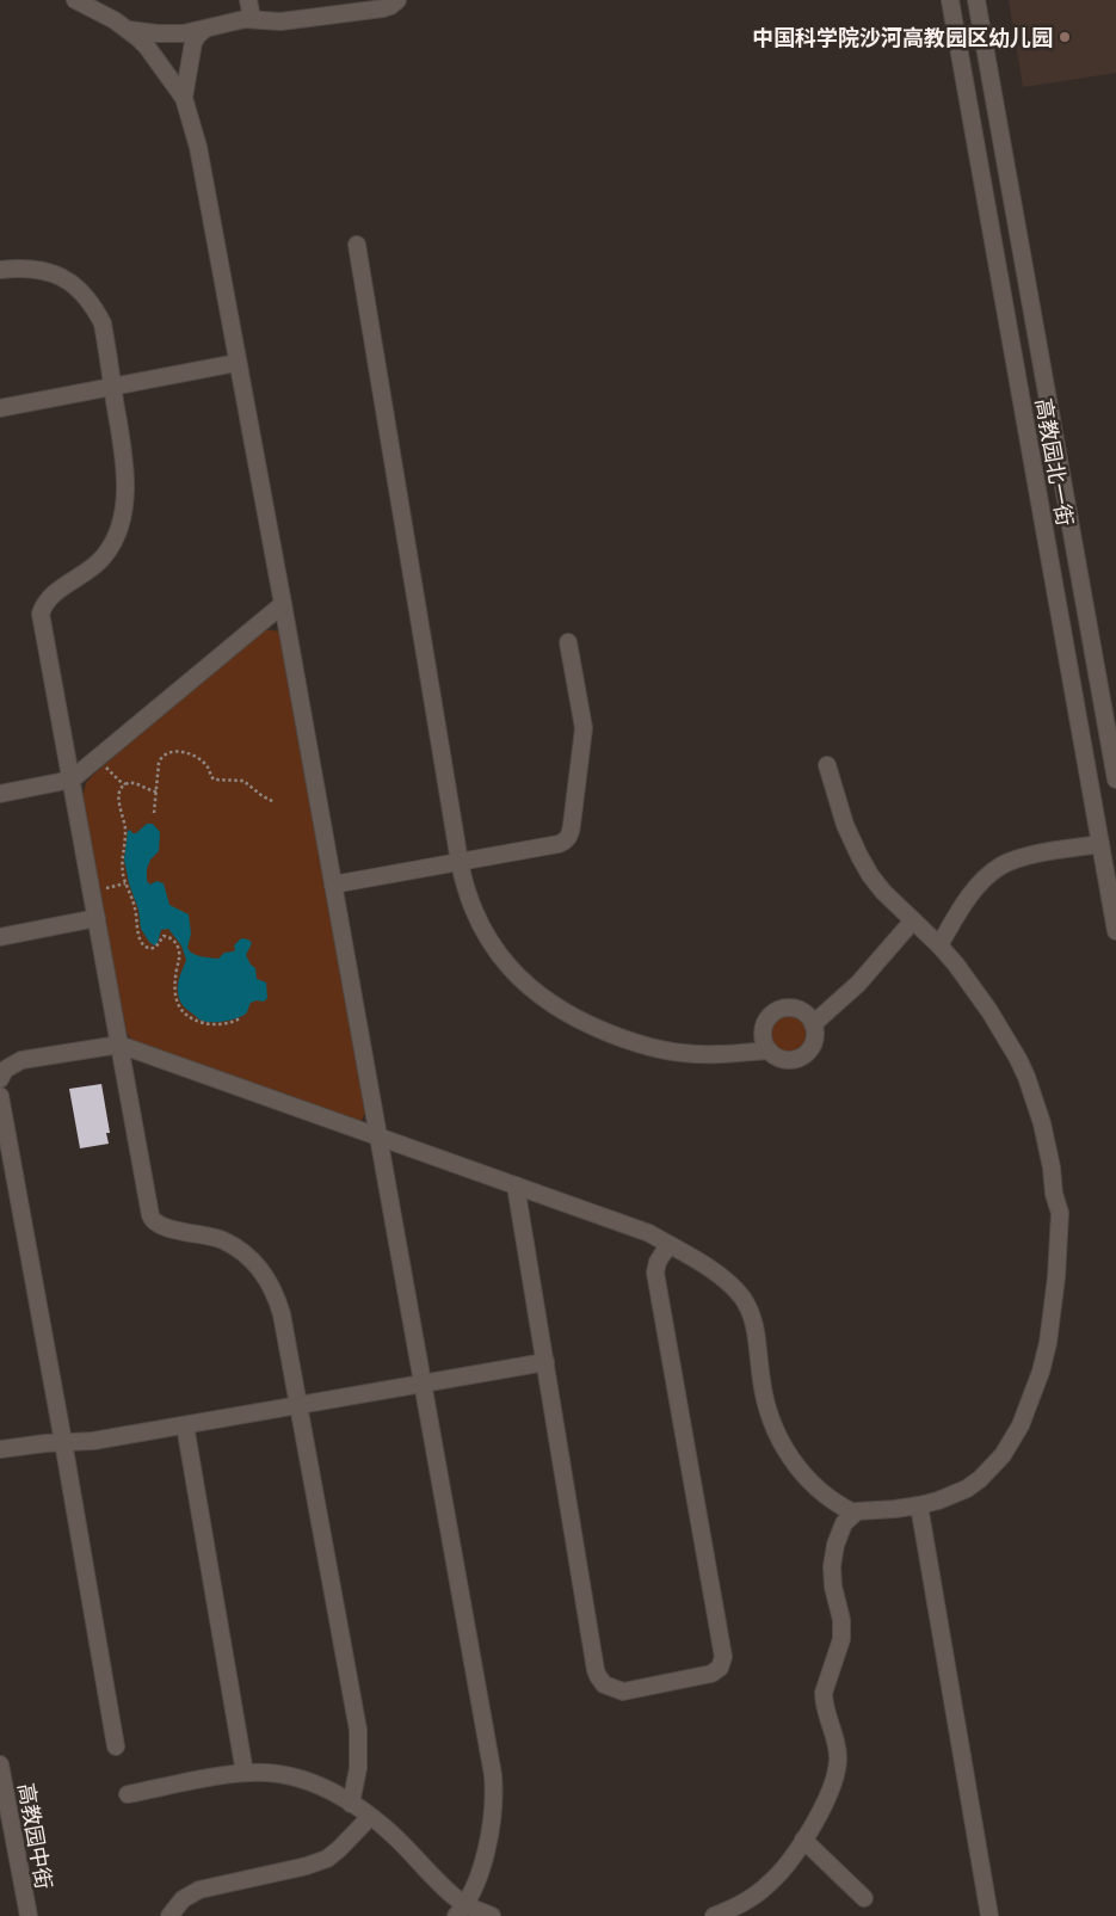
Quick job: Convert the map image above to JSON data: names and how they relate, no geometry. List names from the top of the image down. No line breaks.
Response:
{"streets":{"street":["高教园北一街","高教园中街"]},"places":["中国科学院沙河高教园区幼儿园"]}
